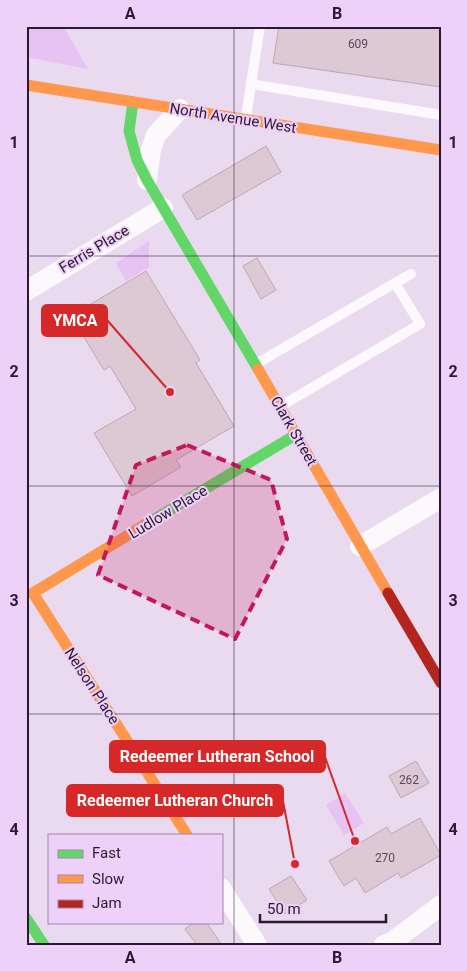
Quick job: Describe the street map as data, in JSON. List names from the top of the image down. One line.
{"streets":{"street":["North Avenue West","Ferris Place","Clark Street","Ludlow Place","Nelson Place"]},"crossings":[["North Avenue West","Clark Street"],["Ferris Place","Clark Street"],["Clark Street","Ludlow Place"],["Ludlow Place","Nelson Place"]],"places":["YMCA","Redeemer Lutheran School","Redeemer Lutheran Church"],"house_numbers":["609","262","270"],"legend":["Fast","Slow","Jam"],"scale_bar":"50 m","grid":{"columns":["A","B"],"rows":["1","2","3","4"]}}
